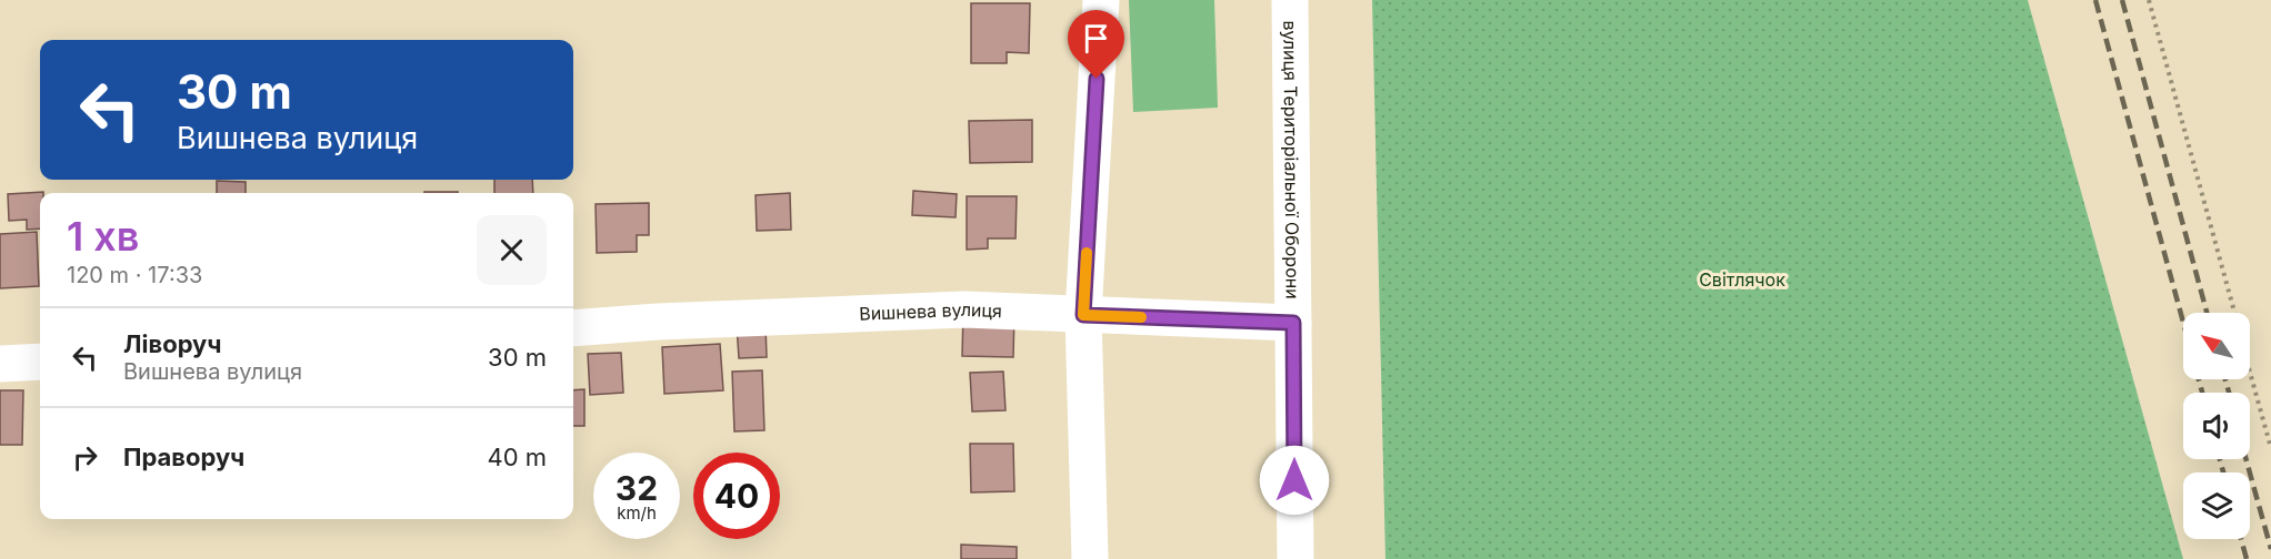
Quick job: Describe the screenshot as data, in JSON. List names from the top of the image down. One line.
{"streets":{"street":["вулиця Територіальної Оборони","Вишнева вулиця"]},"crossings":[["вулиця Територіальної Оборони","Вишнева вулиця"]],"parks":["Світлячок"],"north":"top left","page":{"turn":["30 m","Вишнева вулиця"],"heading":["1 хв","120 m · 17:33"],"list":[{"name":"Ліворуч","note":"Вишнева вулиця","value":"30 m"},{"name":"Праворуч","value":"40 m"}],"speed":"32 km/h","limit":"40"}}
